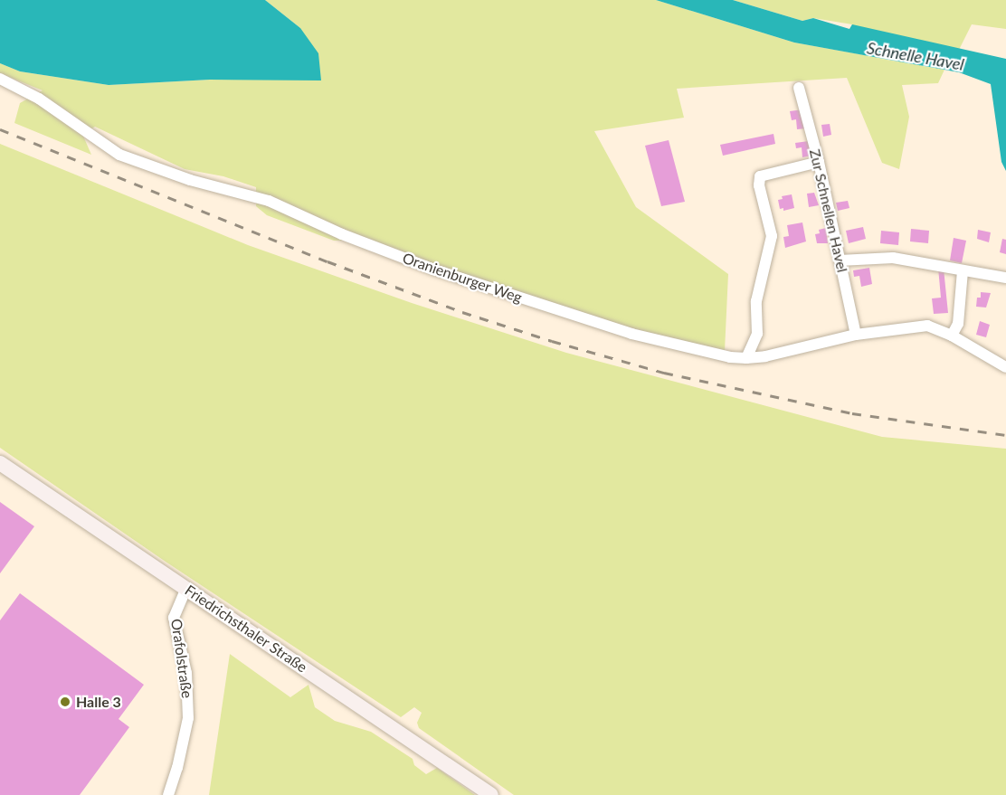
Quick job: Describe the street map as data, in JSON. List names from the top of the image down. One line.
{"streets":{"street":["Zur Schnellen Havel","Oranienburger Weg","Friedrichsthaler Straße","Orafolstraße"]},"crossings":[["Zur Schnellen Havel","Oranienburger Weg"],["Friedrichsthaler Straße","Orafolstraße"]],"water":["Schnelle Havel"],"places":["Halle 3"]}
